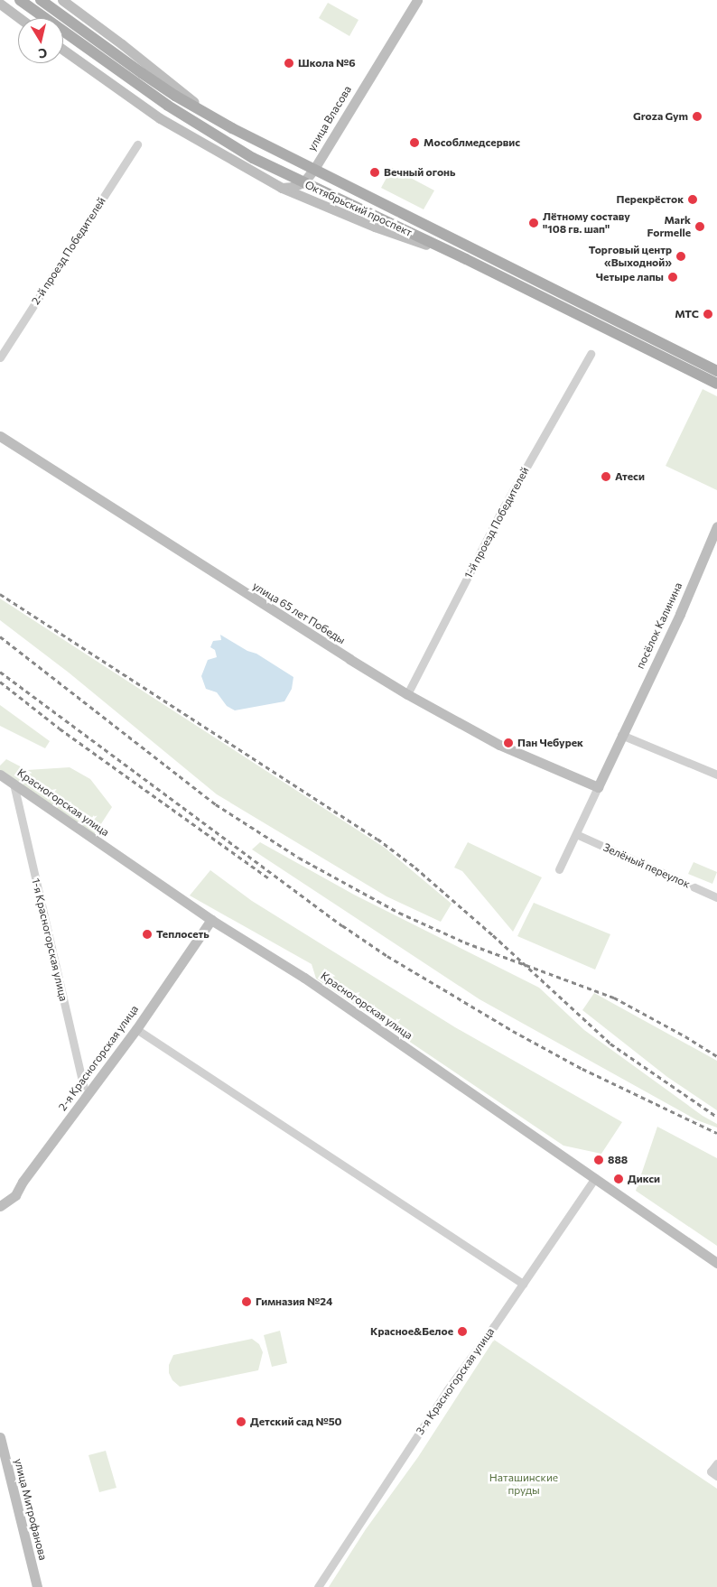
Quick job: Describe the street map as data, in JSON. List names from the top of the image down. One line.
{"streets":{"main road":["Октябрьский проспект"],"street":["улица Власова","2-й проезд Победителей","1-й проезд Победителей","улица 65 лет Победы","посёлок Калинина","Красногорская улица","Зелёный переулок","1-я Красногорская улица","2-я Красногорская улица","3-я Красногорская улица","улица Митрофанова"]},"crossings":[["улица Власова","Октябрьский проспект"],["1-й проезд Победителей","улица 65 лет Победы"],["улица 65 лет Победы","посёлок Калинина"],["посёлок Калинина","Зелёный переулок"],["Красногорская улица","1-я Красногорская улица"],["Красногорская улица","2-я Красногорская улица"],["Красногорская улица","3-я Красногорская улица"],["1-я Красногорская улица","2-я Красногорская улица"]],"parks":["Наташинские пруды"],"places":["Школа №6","Groza Gym","Мособлмедсервис","Вечный огонь","Перекрёсток","Лётному составу \"108 гв. шап\"","Mark Formelle","Торговый центр «Выходной»","Четыре лапы","МТС","Атеси","Пан Чебурек","Теплосеть","888","Дикси","Гимназия №24","Красное&Белое","Детский сад №50"],"north":"bottom"}
